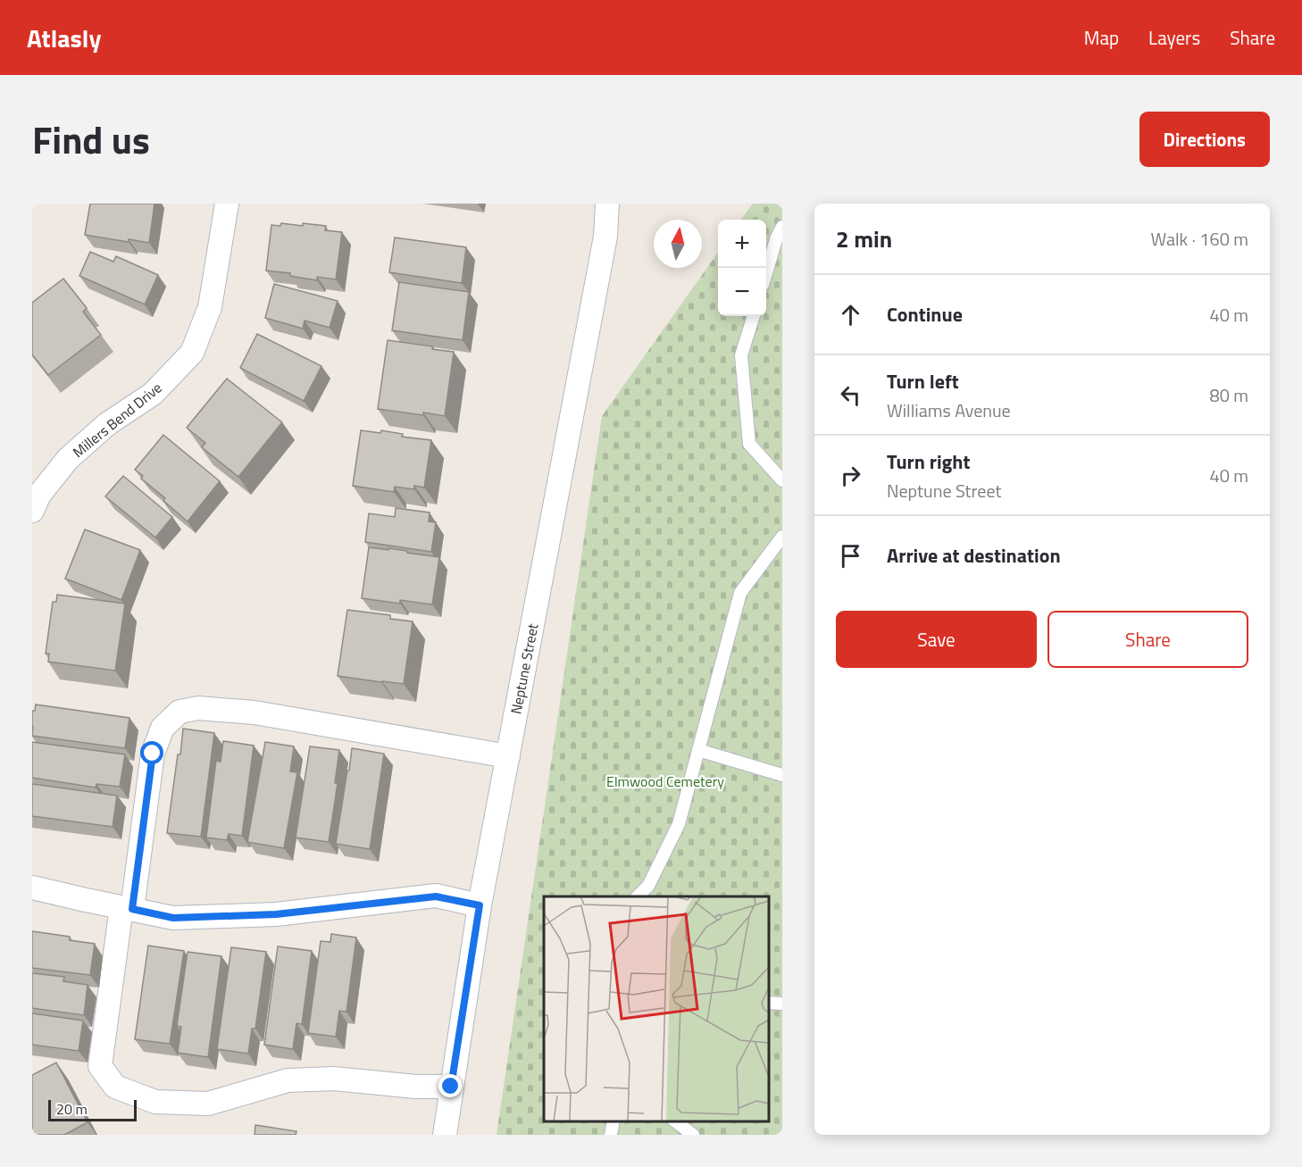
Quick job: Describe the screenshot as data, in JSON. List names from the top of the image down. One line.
{"streets":{"street":["Millers Bend Drive","Neptune Street"]},"parks":["Elmwood Cemetery"],"scale_bar":"20 m","north":"top","page":{"header":"Atlasly","nav":["Map","Layers","Share"],"title":"Find us","buttons":["Directions",["Save","Share"]],"heading":["2 min","Walk · 160 m"],"map_buttons":["+","−"],"list":[["Continue","40 m"],["Turn left","Williams Avenue","80 m"],["Turn right","Neptune Street","40 m"],"Arrive at destination"],"scale":"20 m"}}
